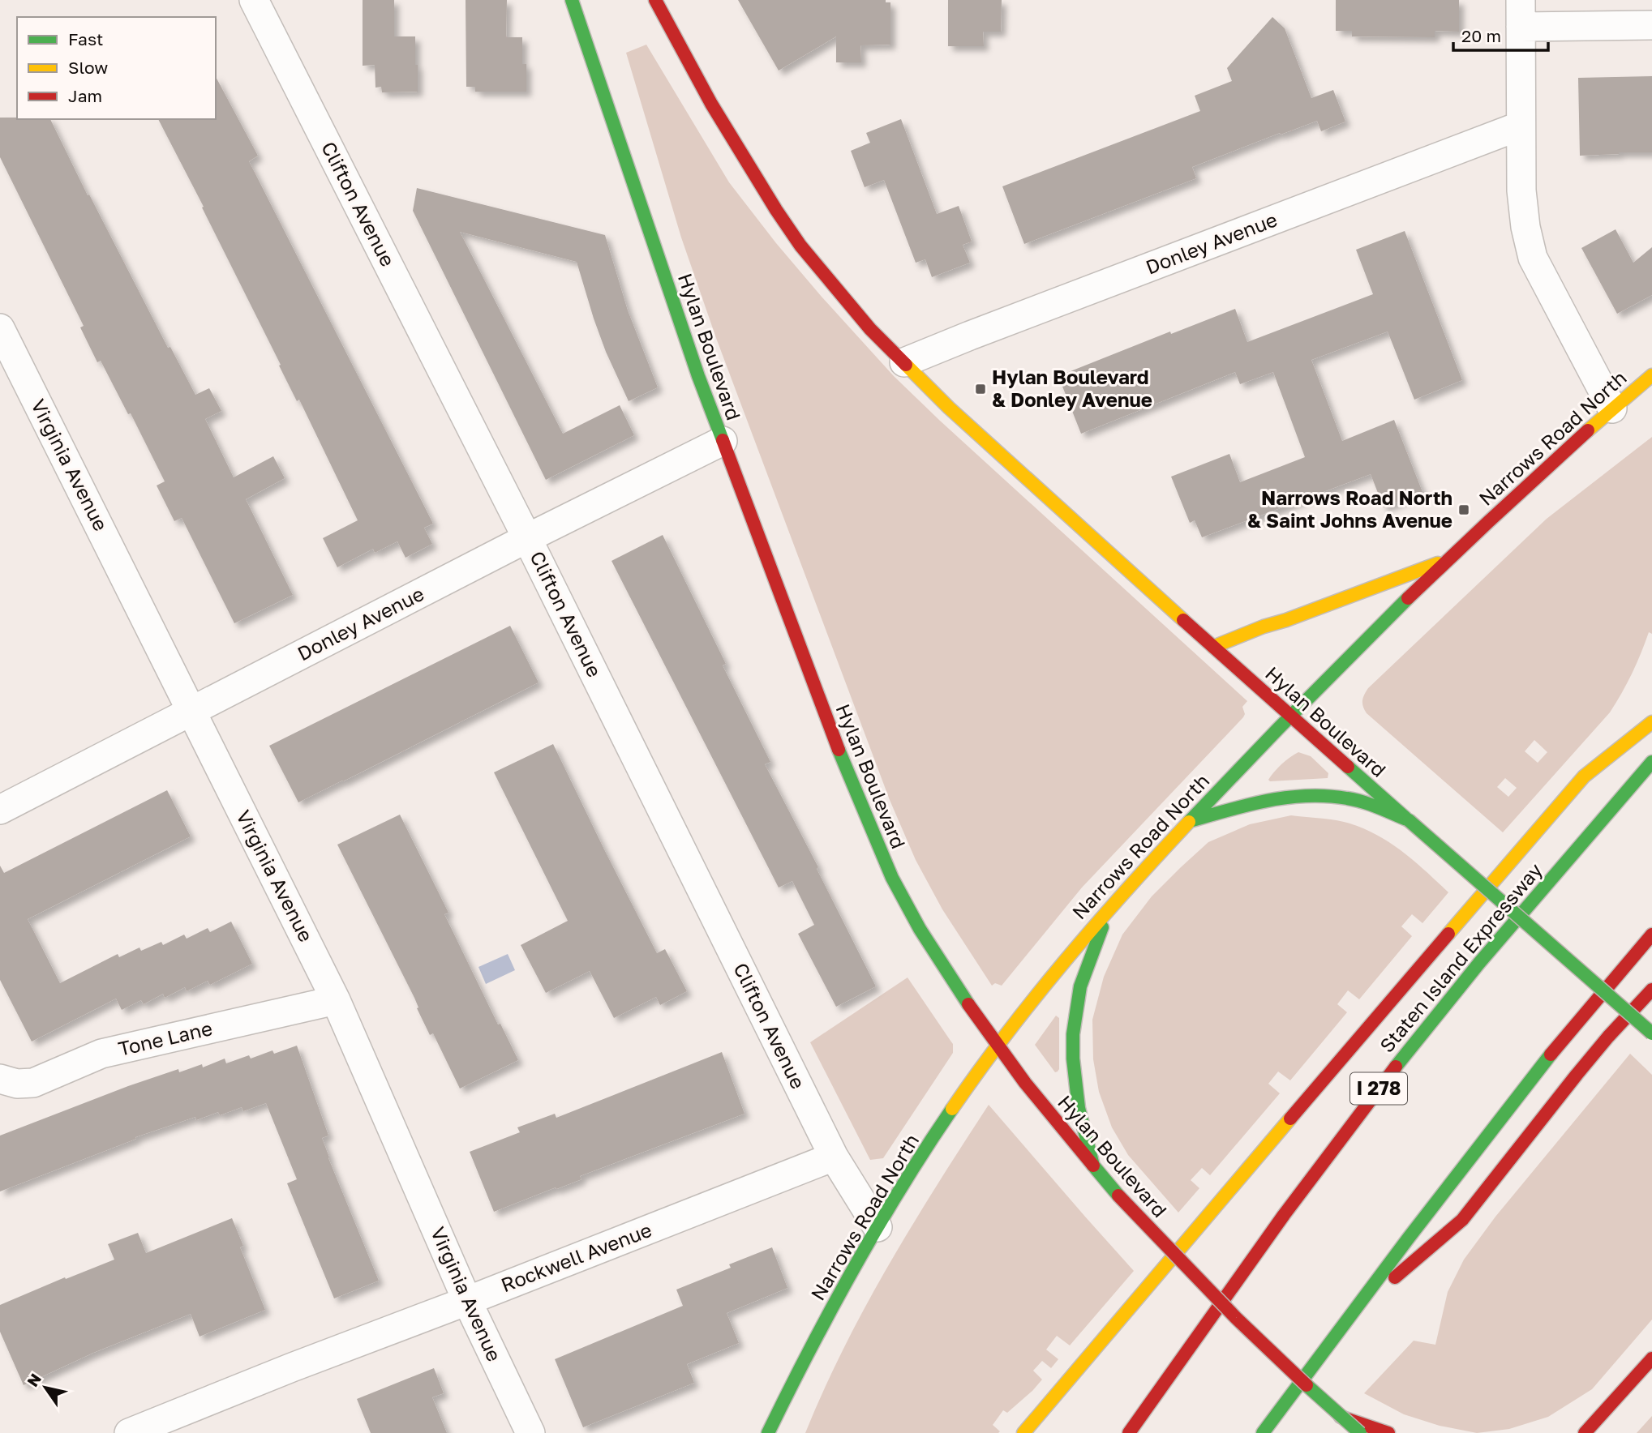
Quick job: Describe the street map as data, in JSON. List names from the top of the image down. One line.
{"streets":{"main road":["Hylan Boulevard","Narrows Road North","Staten Island Expressway","I 278"],"street":["Clifton Avenue","Donley Avenue","Virginia Avenue","Tone Lane","Rockwell Avenue"]},"crossings":[["Clifton Avenue","Donley Avenue"],["Clifton Avenue","Narrows Road North"],["Clifton Avenue","Rockwell Avenue"],["Donley Avenue","Hylan Boulevard"],["Donley Avenue","Virginia Avenue"],["Hylan Boulevard","Narrows Road North"],["Virginia Avenue","Tone Lane"],["Virginia Avenue","Rockwell Avenue"]],"places":{"transit":["Hylan Boulevard & Donley Avenue","Narrows Road North & Saint Johns Avenue"]},"legend":["Fast","Slow","Jam"],"scale_bar":"20 m","north":"top left"}
